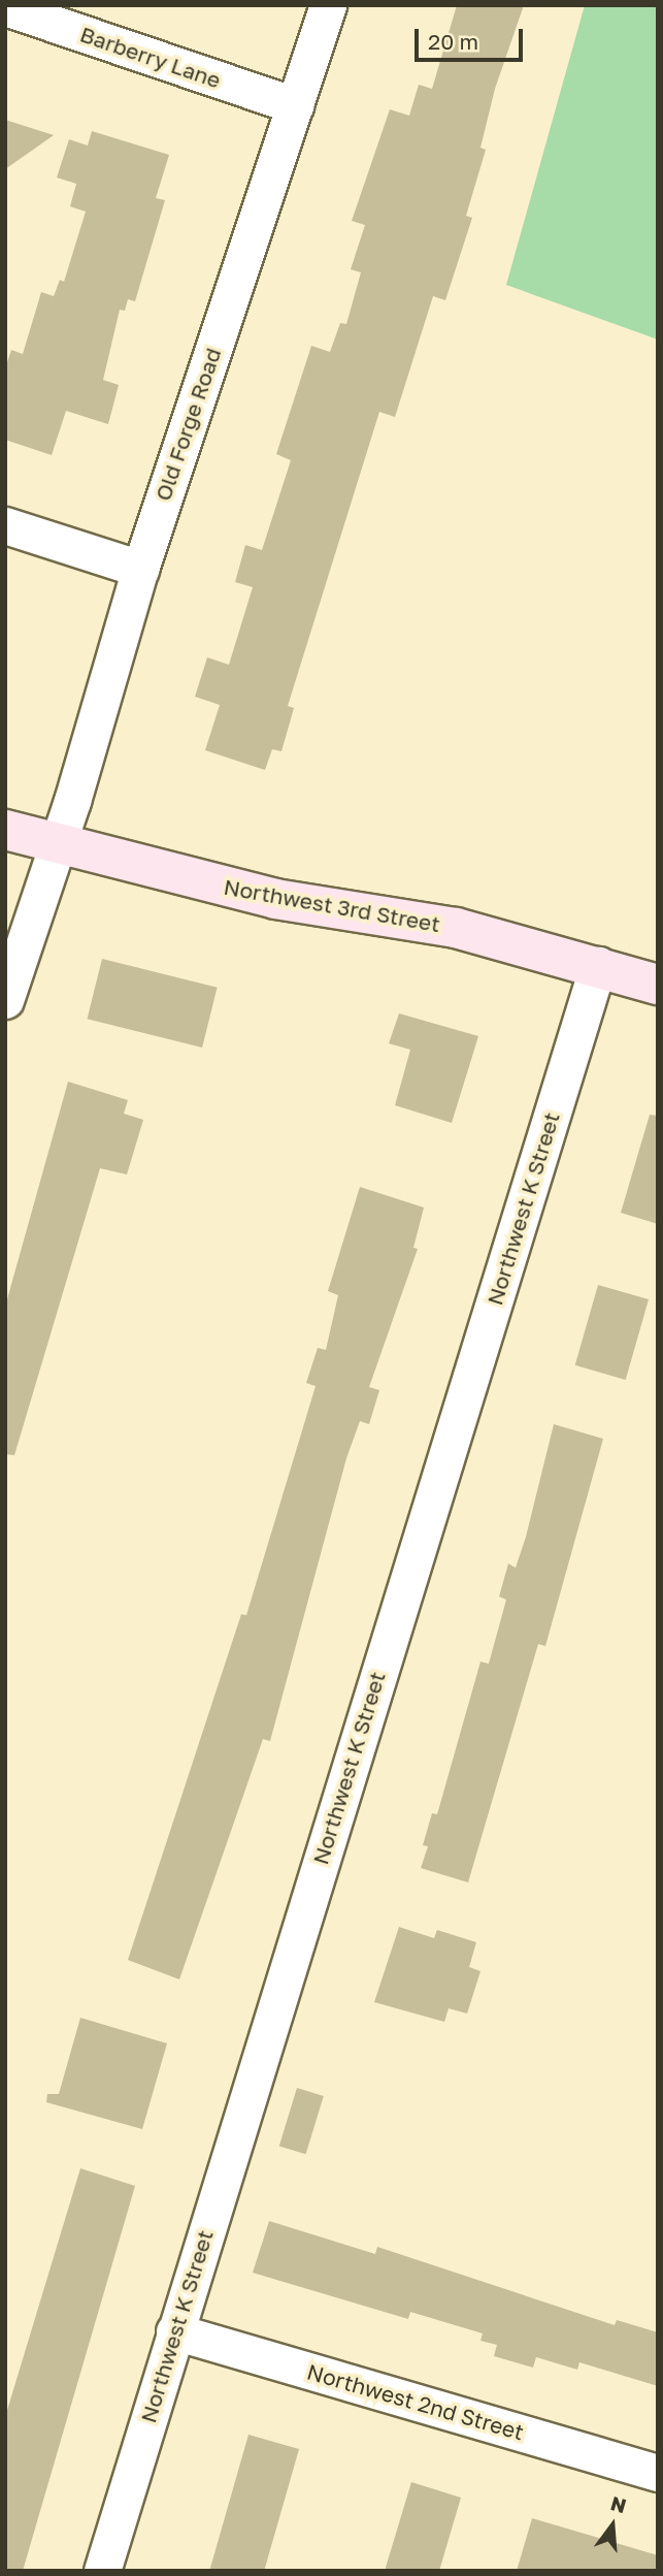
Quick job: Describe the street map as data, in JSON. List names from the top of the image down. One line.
{"streets":{"street":["Barberry Lane","Old Forge Road","Northwest 3rd Street","Northwest K Street","Northwest 2nd Street"]},"crossings":[["Barberry Lane","Old Forge Road"],["Old Forge Road","Northwest 3rd Street"],["Northwest 3rd Street","Northwest K Street"],["Northwest K Street","Northwest 2nd Street"]],"scale_bar":"20 m","north":"top"}
